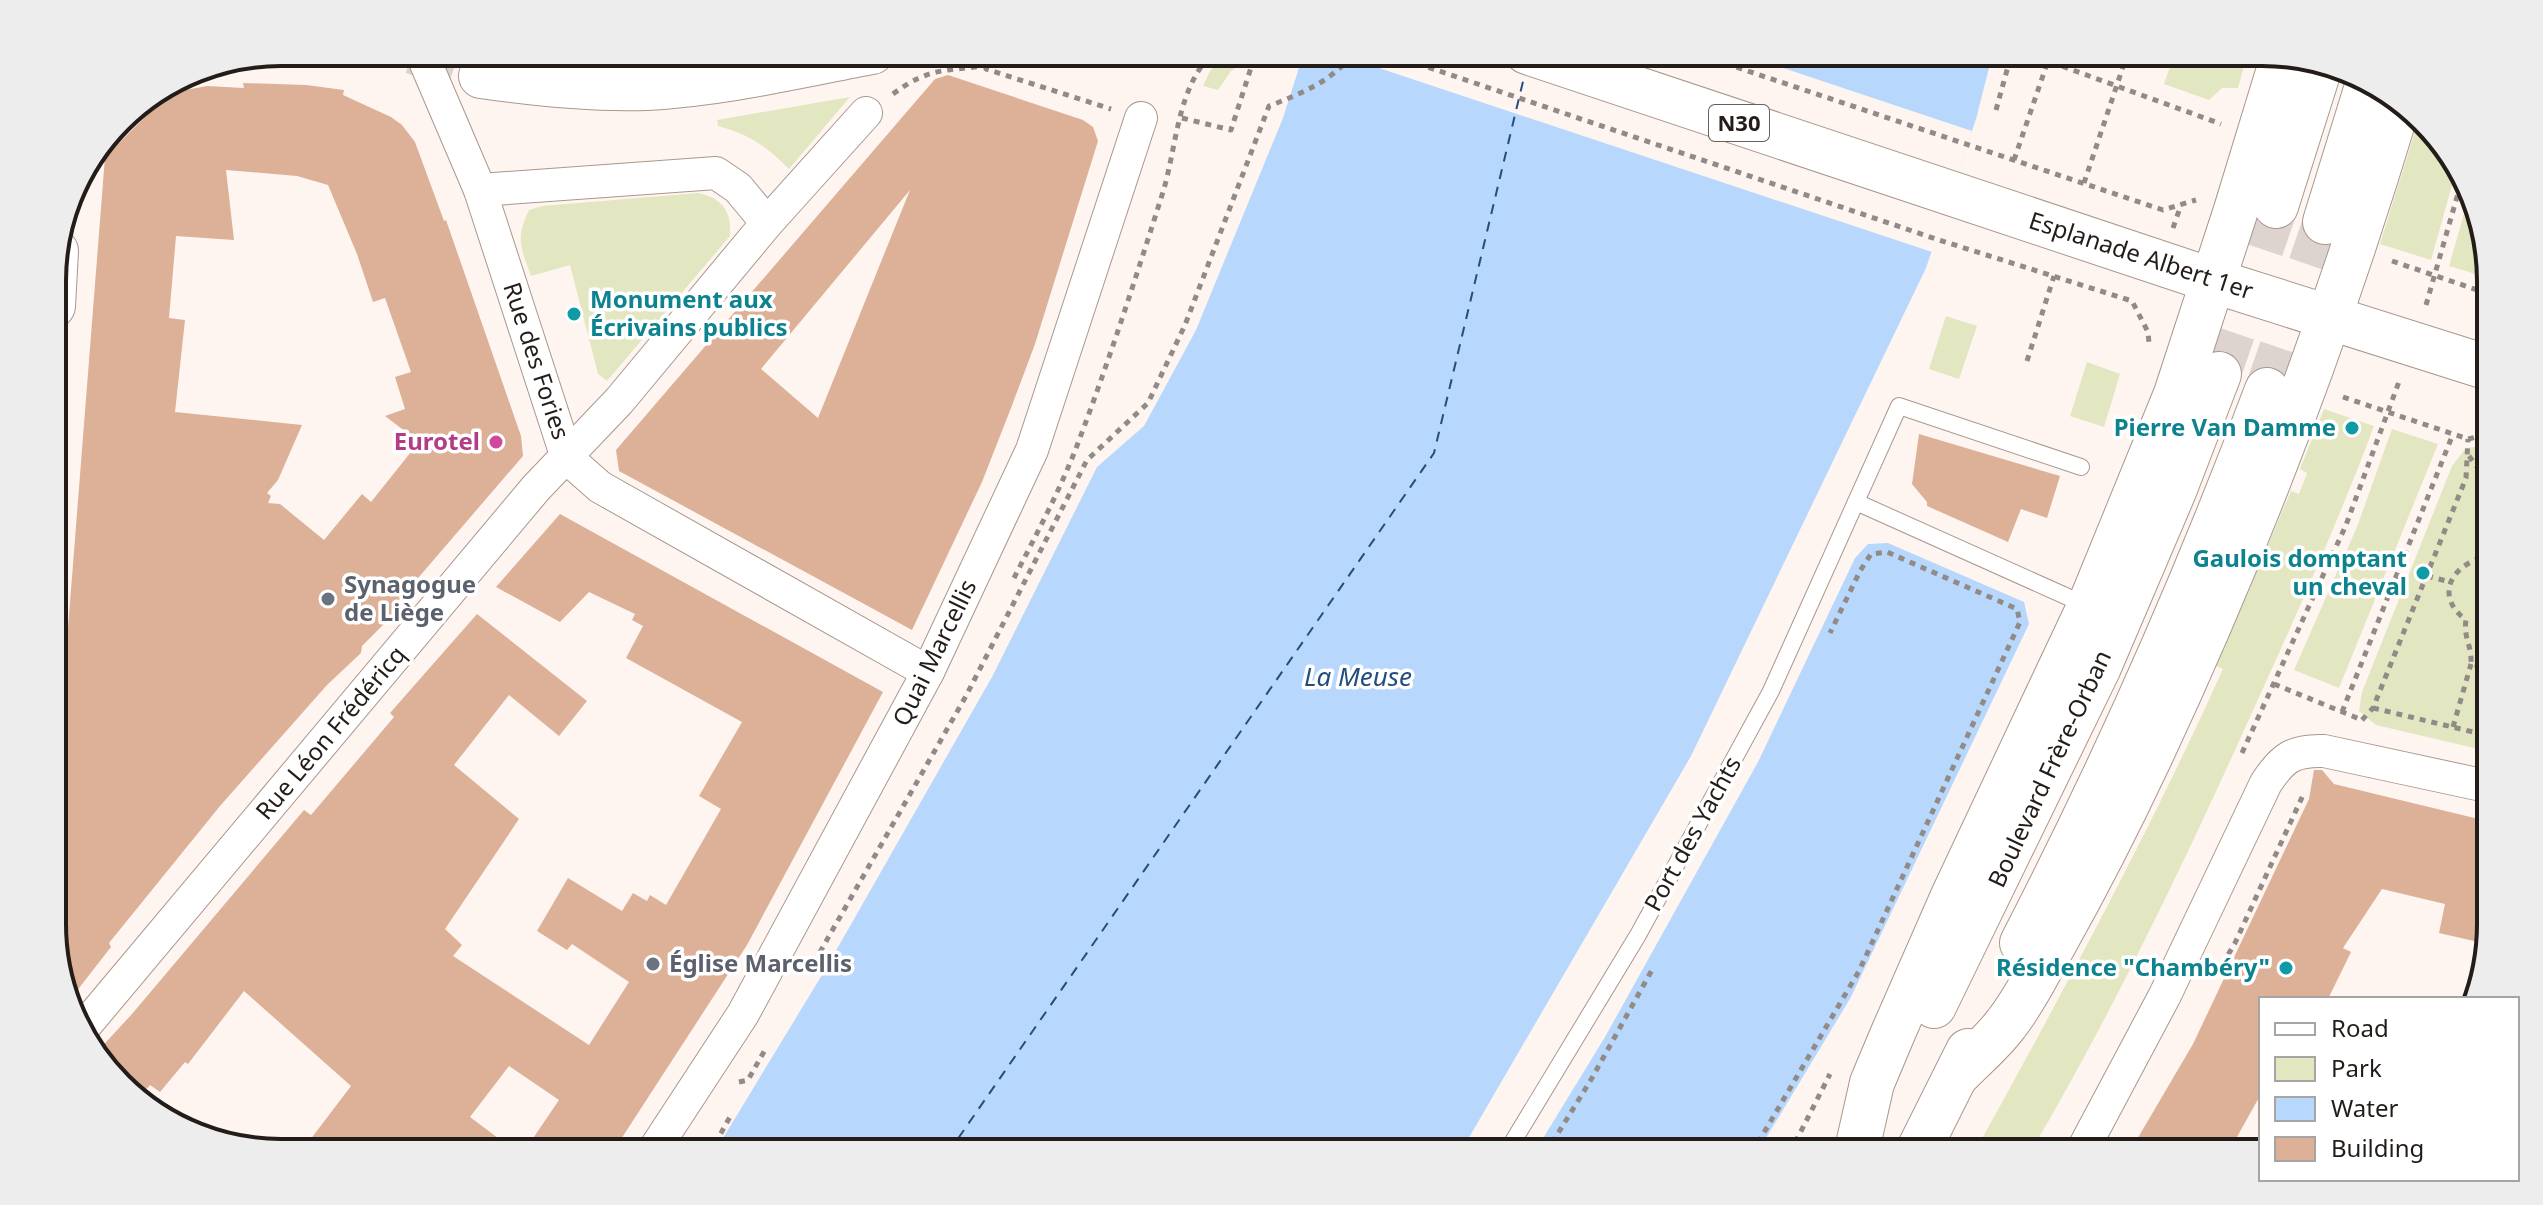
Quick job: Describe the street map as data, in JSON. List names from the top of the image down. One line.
{"streets":{"main road":["N30","Esplanade Albert 1er","Boulevard Frère-Orban"],"street":["Rue des Fories","Quai Marcellis","Rue Léon Frédéricq"],"lane":["Port des Yachts"]},"crossings":[["Rue des Fories","Quai Marcellis"],["Rue des Fories","Rue Léon Frédéricq"]],"water":["La Meuse"],"places":["Monument aux Écrivains publics","Pierre Van Damme","Eurotel","Gaulois domptant un cheval","Synagogue de Liège","Église Marcellis","Résidence \"Chambéry\""],"legend":["Road","Park","Water","Building"]}
